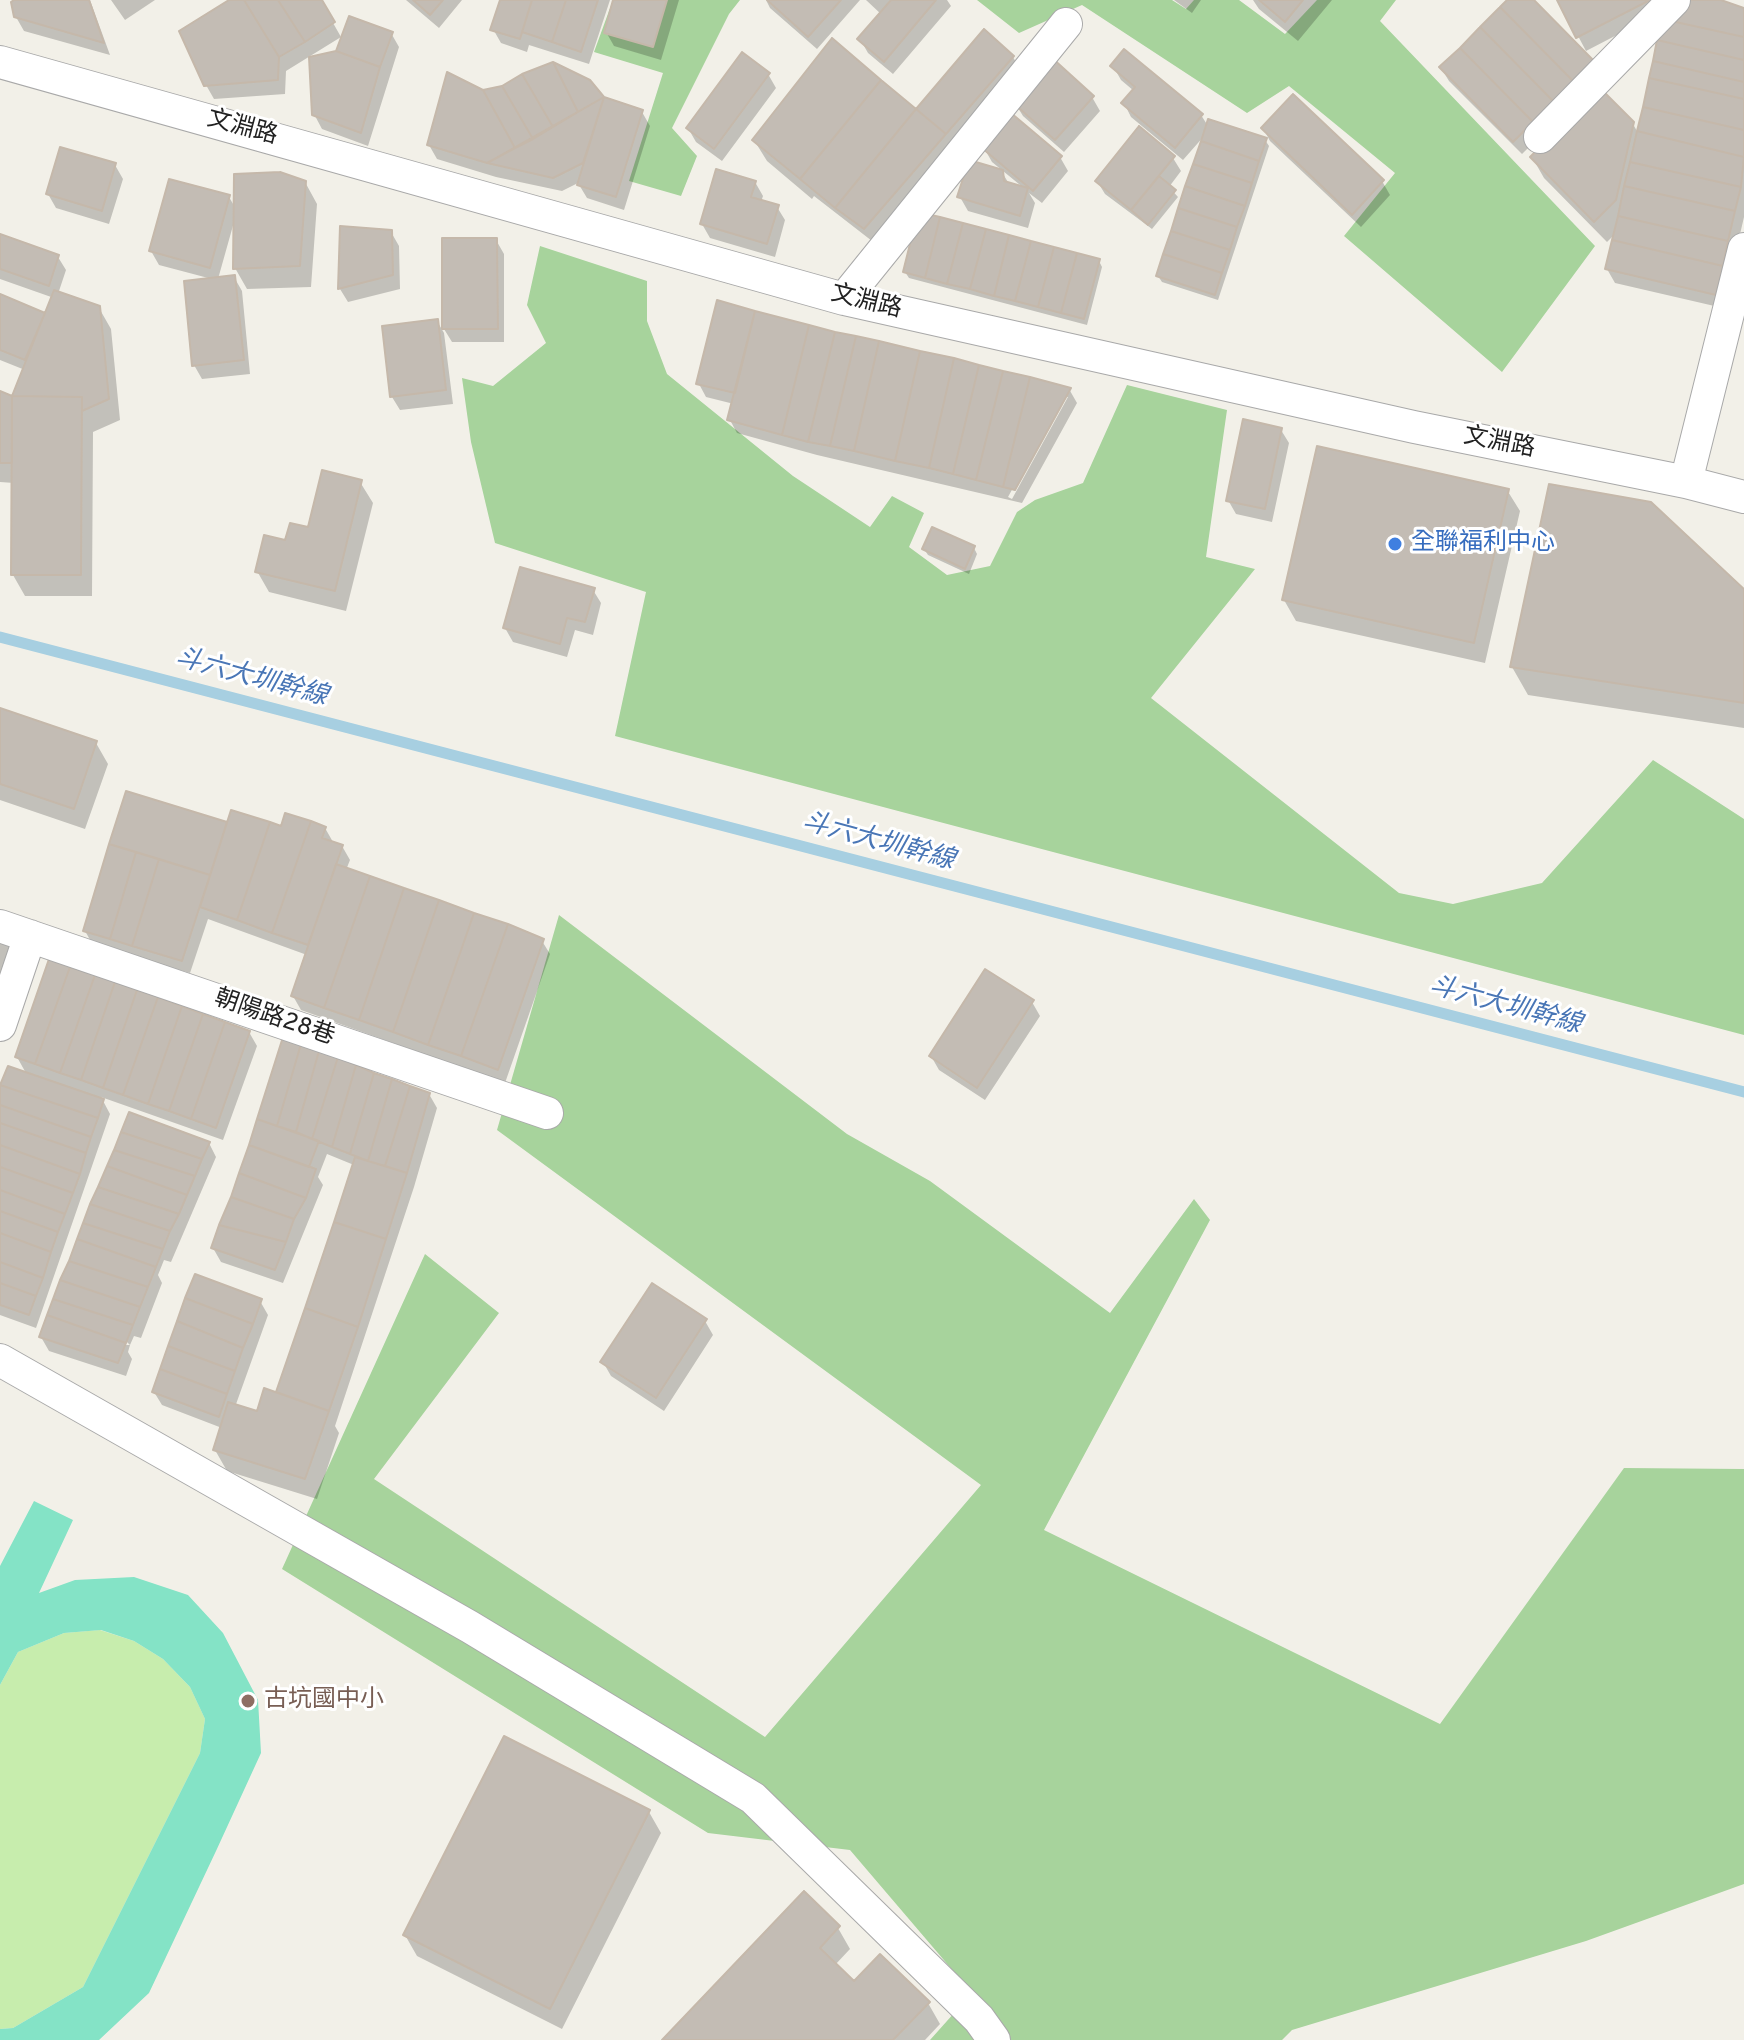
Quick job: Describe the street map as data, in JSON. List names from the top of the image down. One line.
{"streets":{"street":["文淵路","朝陽路28巷"]},"water":["斗六大圳幹線"],"places":["全聯福利中心","古坑國中小"]}
